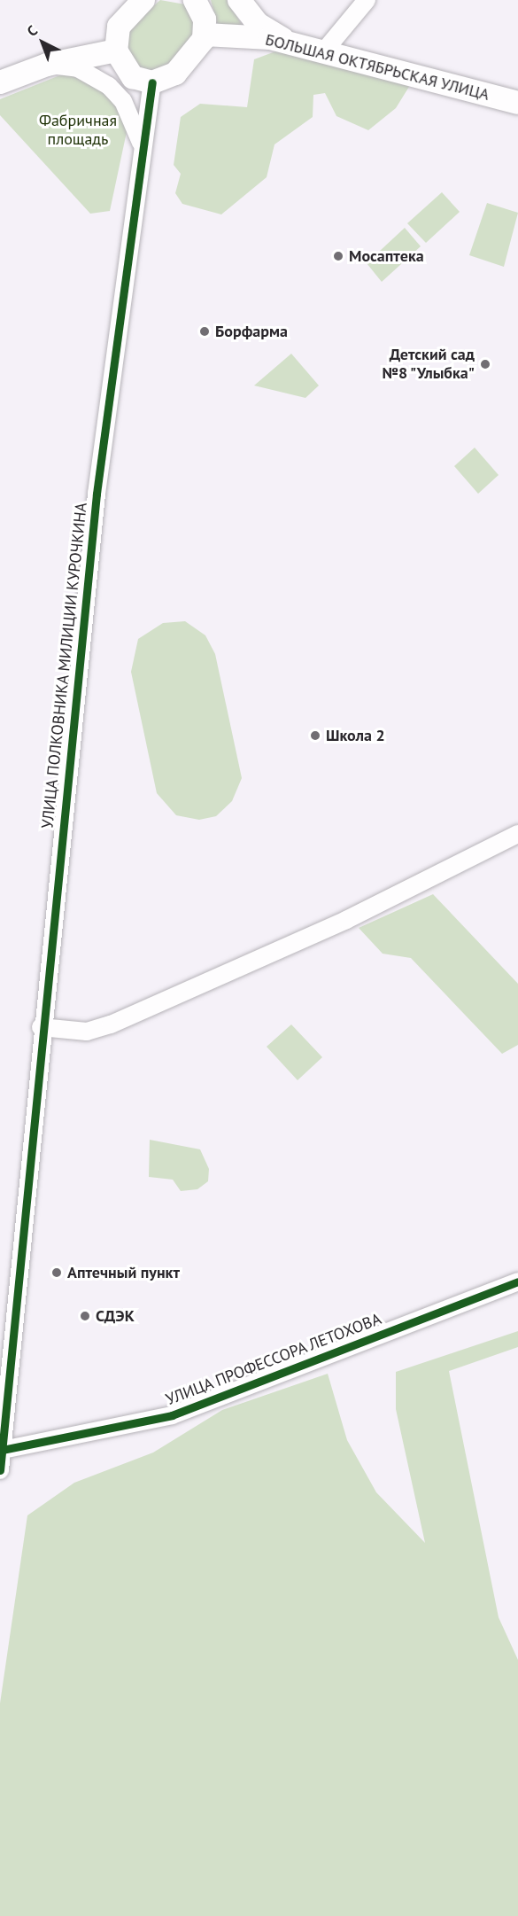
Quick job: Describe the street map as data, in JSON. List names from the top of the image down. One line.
{"streets":{"main road":["БОЛЬШАЯ ОКТЯБРЬСКАЯ УЛИЦА"],"street":["УЛИЦА ПОЛКОВНИКА МИЛИЦИИ КУРОЧКИНА","УЛИЦА ПРОФЕССОРА ЛЕТОХОВА"]},"crossings":[["УЛИЦА ПОЛКОВНИКА МИЛИЦИИ КУРОЧКИНА","УЛИЦА ПРОФЕССОРА ЛЕТОХОВА"]],"parks":["Фабричная площадь"],"places":["Мосаптека","Борфарма","Детский сад №8 \"Улыбка\"","Школа 2","Аптечный пункт","СДЭК"],"north":"top left"}
